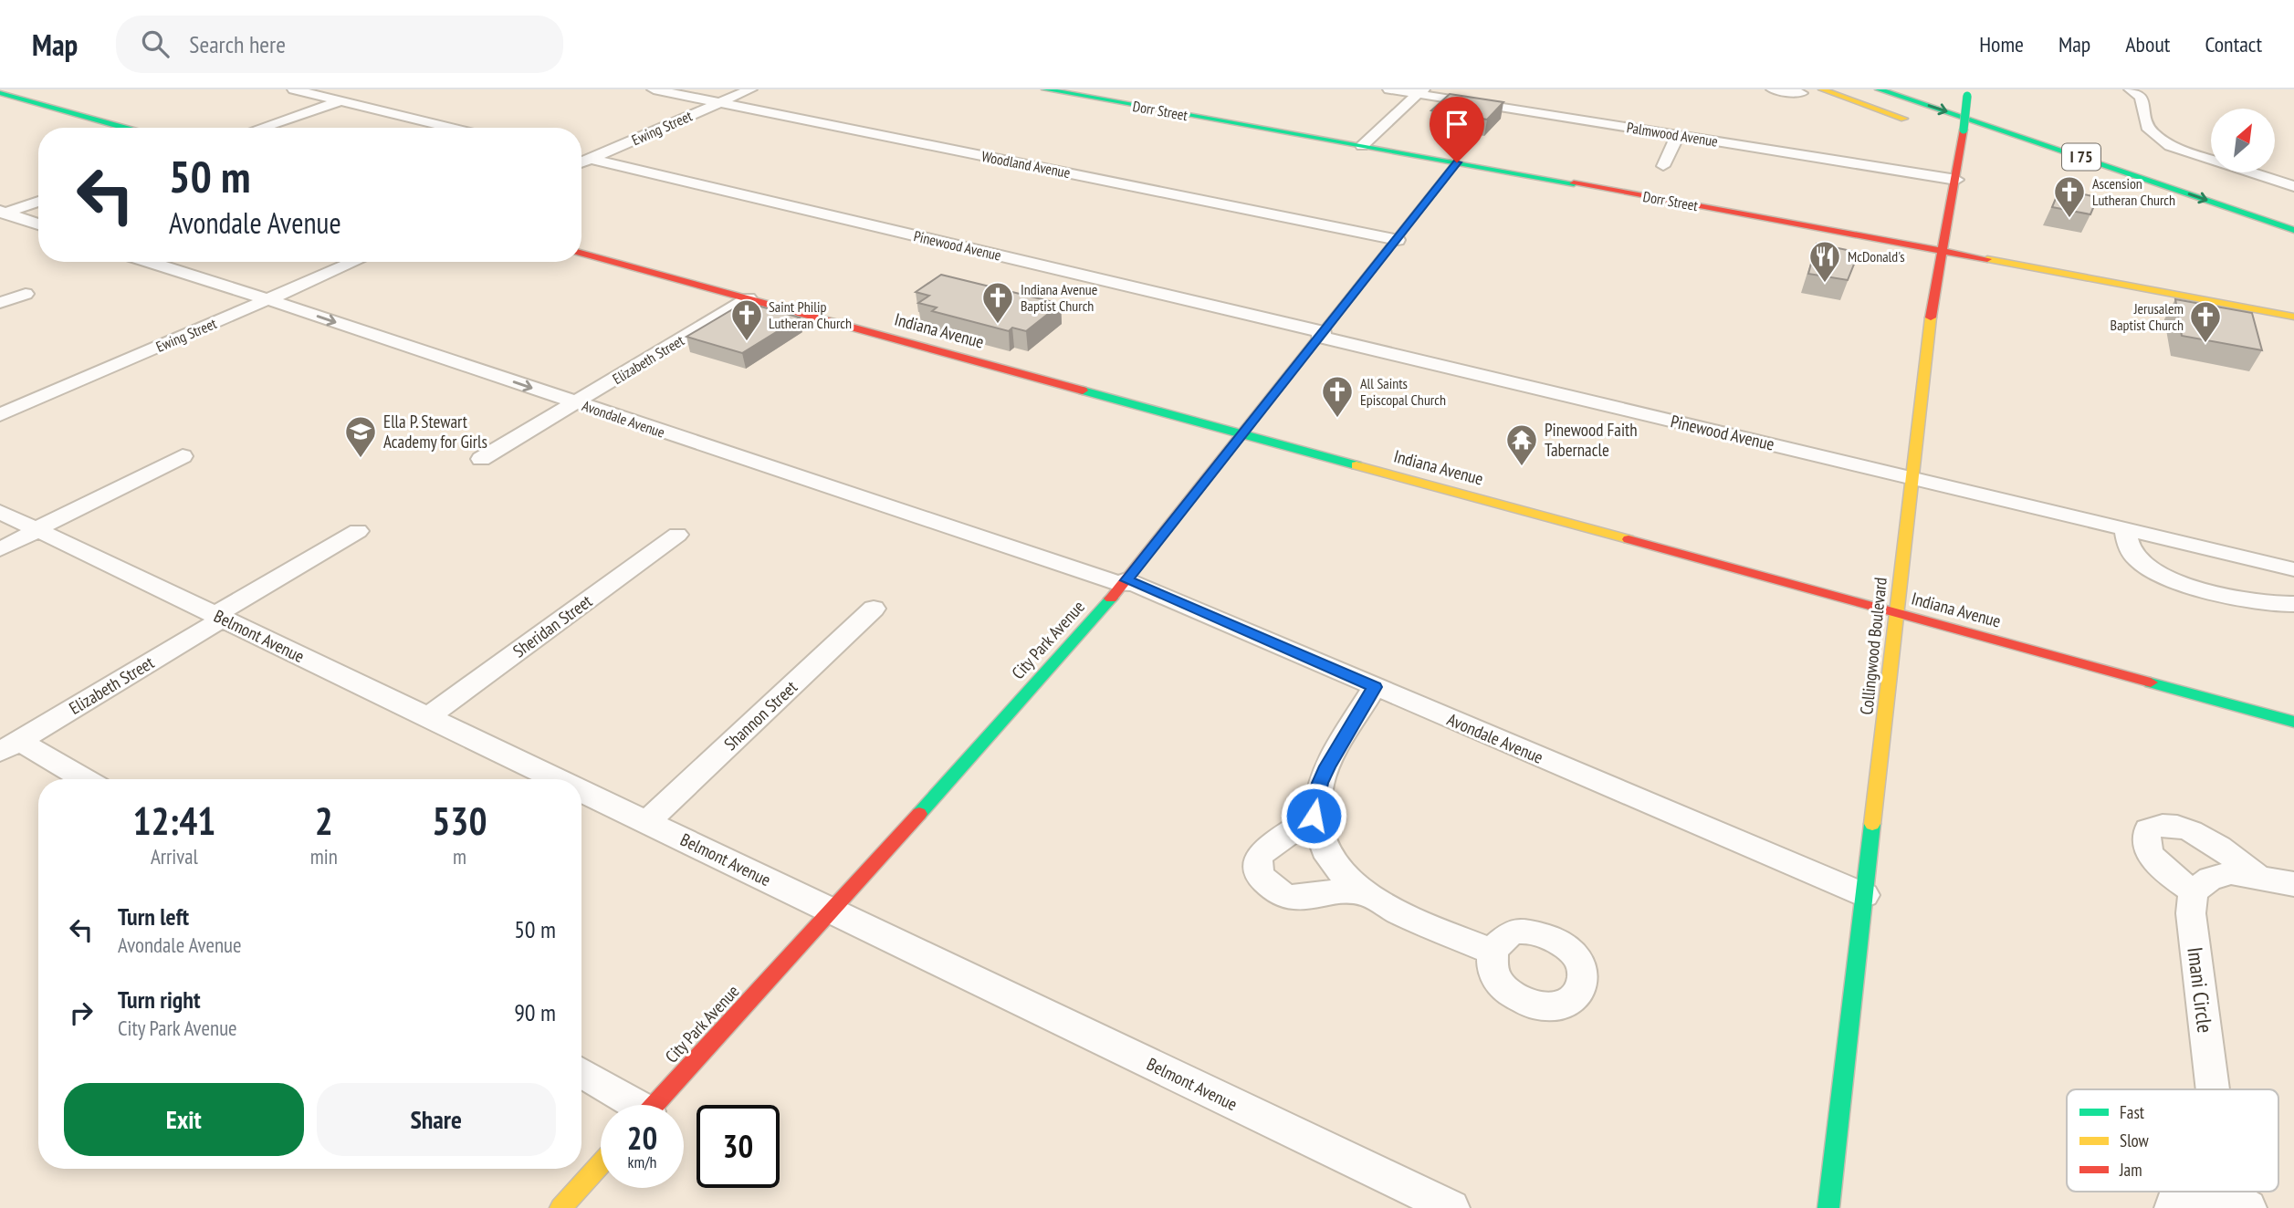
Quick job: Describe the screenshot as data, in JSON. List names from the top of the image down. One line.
{"streets":{"main road":["Dorr Street","I 75","Indiana Avenue","City Park Avenue","Collingwood Boulevard"],"street":["Ewing Street","Palmwood Avenue","Woodland Avenue","Pinewood Avenue","Elizabeth Street","Avondale Avenue","Sheridan Street","Belmont Avenue","Shannon Street","Imani Circle"]},"crossings":[["Dorr Street","City Park Avenue"],["Dorr Street","Collingwood Boulevard"],["Ewing Street","Woodland Avenue"],["Ewing Street","Pinewood Avenue"],["Ewing Street","Avondale Avenue"],["Palmwood Avenue","Collingwood Boulevard"],["Woodland Avenue","City Park Avenue"],["Pinewood Avenue","City Park Avenue"],["Pinewood Avenue","Collingwood Boulevard"],["Indiana Avenue","Elizabeth Street"],["Indiana Avenue","City Park Avenue"],["Indiana Avenue","Collingwood Boulevard"],["Elizabeth Street","Avondale Avenue"],["Elizabeth Street","Belmont Avenue"],["Avondale Avenue","City Park Avenue"],["Avondale Avenue","Collingwood Boulevard"],["Sheridan Street","Belmont Avenue"],["Belmont Avenue","City Park Avenue"],["Belmont Avenue","Shannon Street"]],"places":{"church":["Ascension Lutheran Church","Indiana Avenue Baptist Church","Saint Philip Lutheran Church","Jerusalem Baptist Church","All Saints Episcopal Church"],"restaurant":["McDonald's"],"school or university":["Ella P. Stewart Academy for Girls"],"temple":["Pinewood Faith Tabernacle"]},"legend":["Fast","Slow","Jam"],"north":"top right","page":{"header":"Map","search":"Search here","nav":["Home","Map","About","Contact"],"turn":["50 m","Avondale Avenue"],"eta":["12:41","Arrival","2","min","530","m"],"list":[{"name":"Turn left","note":"Avondale Avenue","value":"50 m"},{"name":"Turn right","note":"City Park Avenue","value":"90 m"}],"buttons":["Exit","Share"],"speed":"20 km/h","limit":"30"}}
